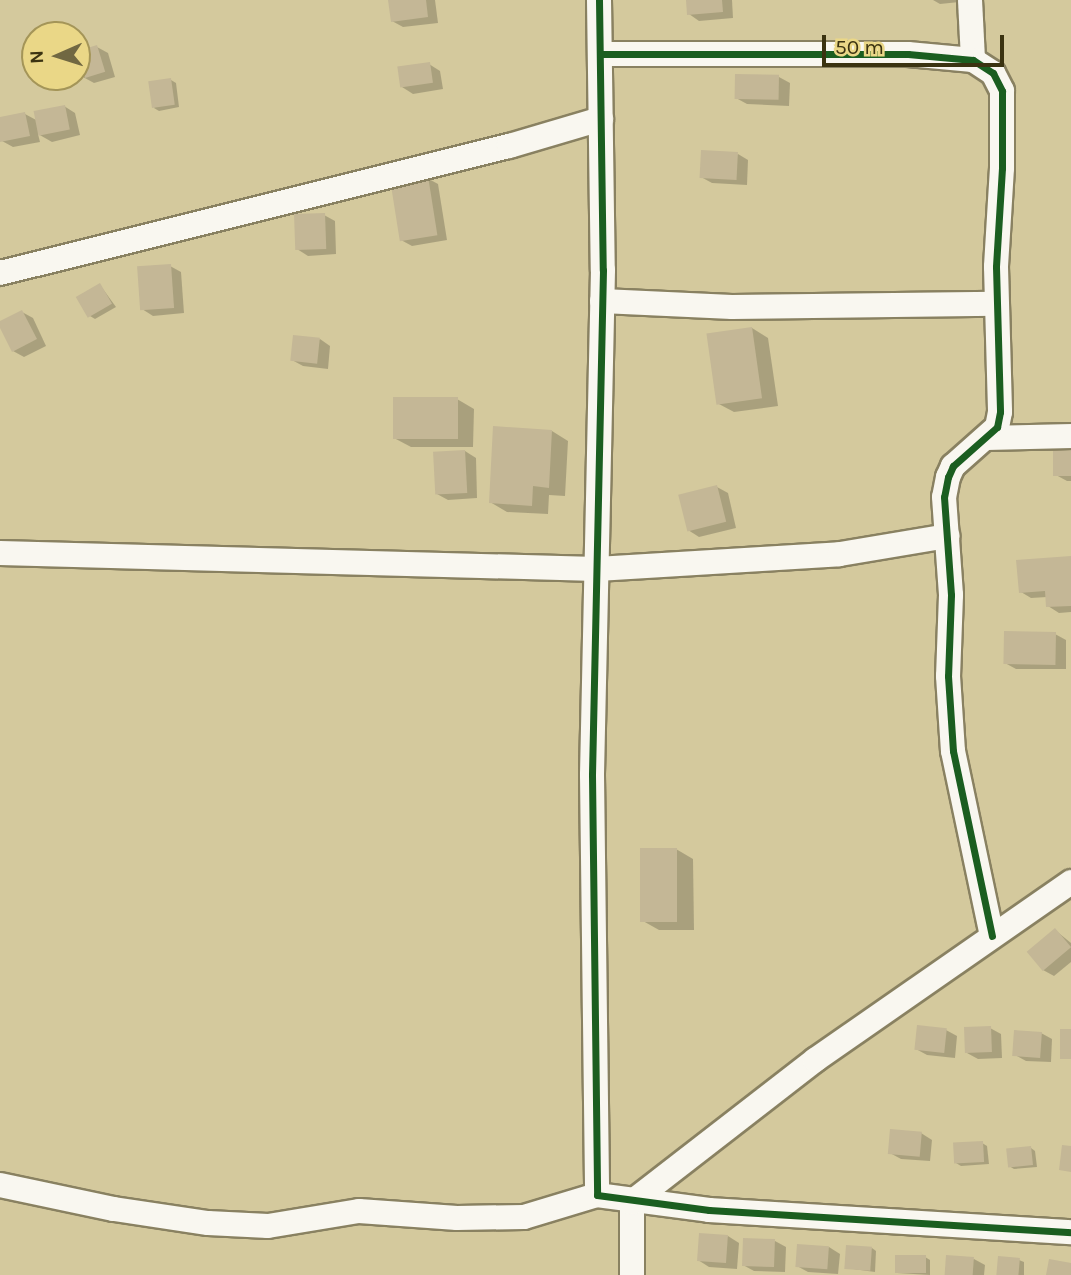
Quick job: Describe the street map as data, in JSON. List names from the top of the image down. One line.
{"scale_bar":"50 m","north":"left"}
